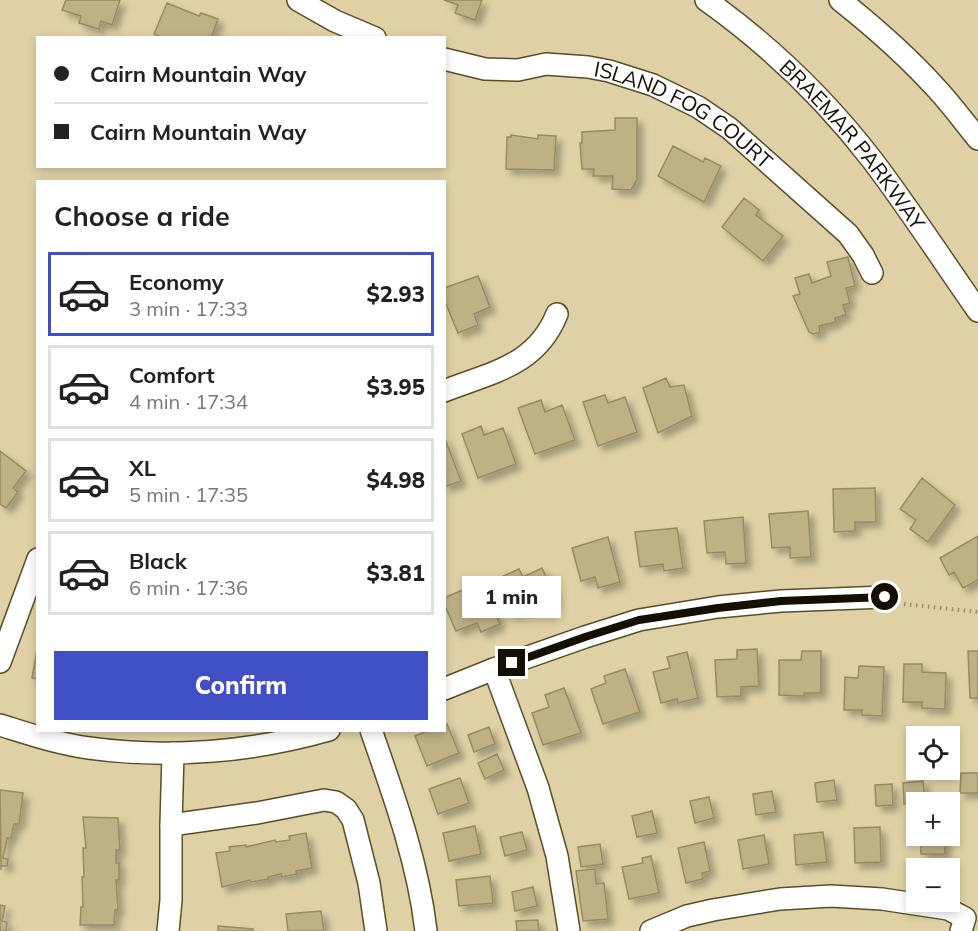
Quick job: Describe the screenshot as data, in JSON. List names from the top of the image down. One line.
{"streets":{"street":["ISLAND FOG COURT","BRAEMAR PARKWAY"]},"page":{"banner":["Cairn Mountain Way","Cairn Mountain Way"],"heading":"Choose a ride","list":[{"name":"Economy","note":"3 min · 17:33","value":"$2.93"},{"name":"Comfort","note":"4 min · 17:34","value":"$3.95"},{"name":"XL","note":"5 min · 17:35","value":"$4.98"},{"name":"Black","note":"6 min · 17:36","value":"$3.81"}],"bubble":"1 min","buttons":"Confirm","map_buttons":["+","−"]}}
